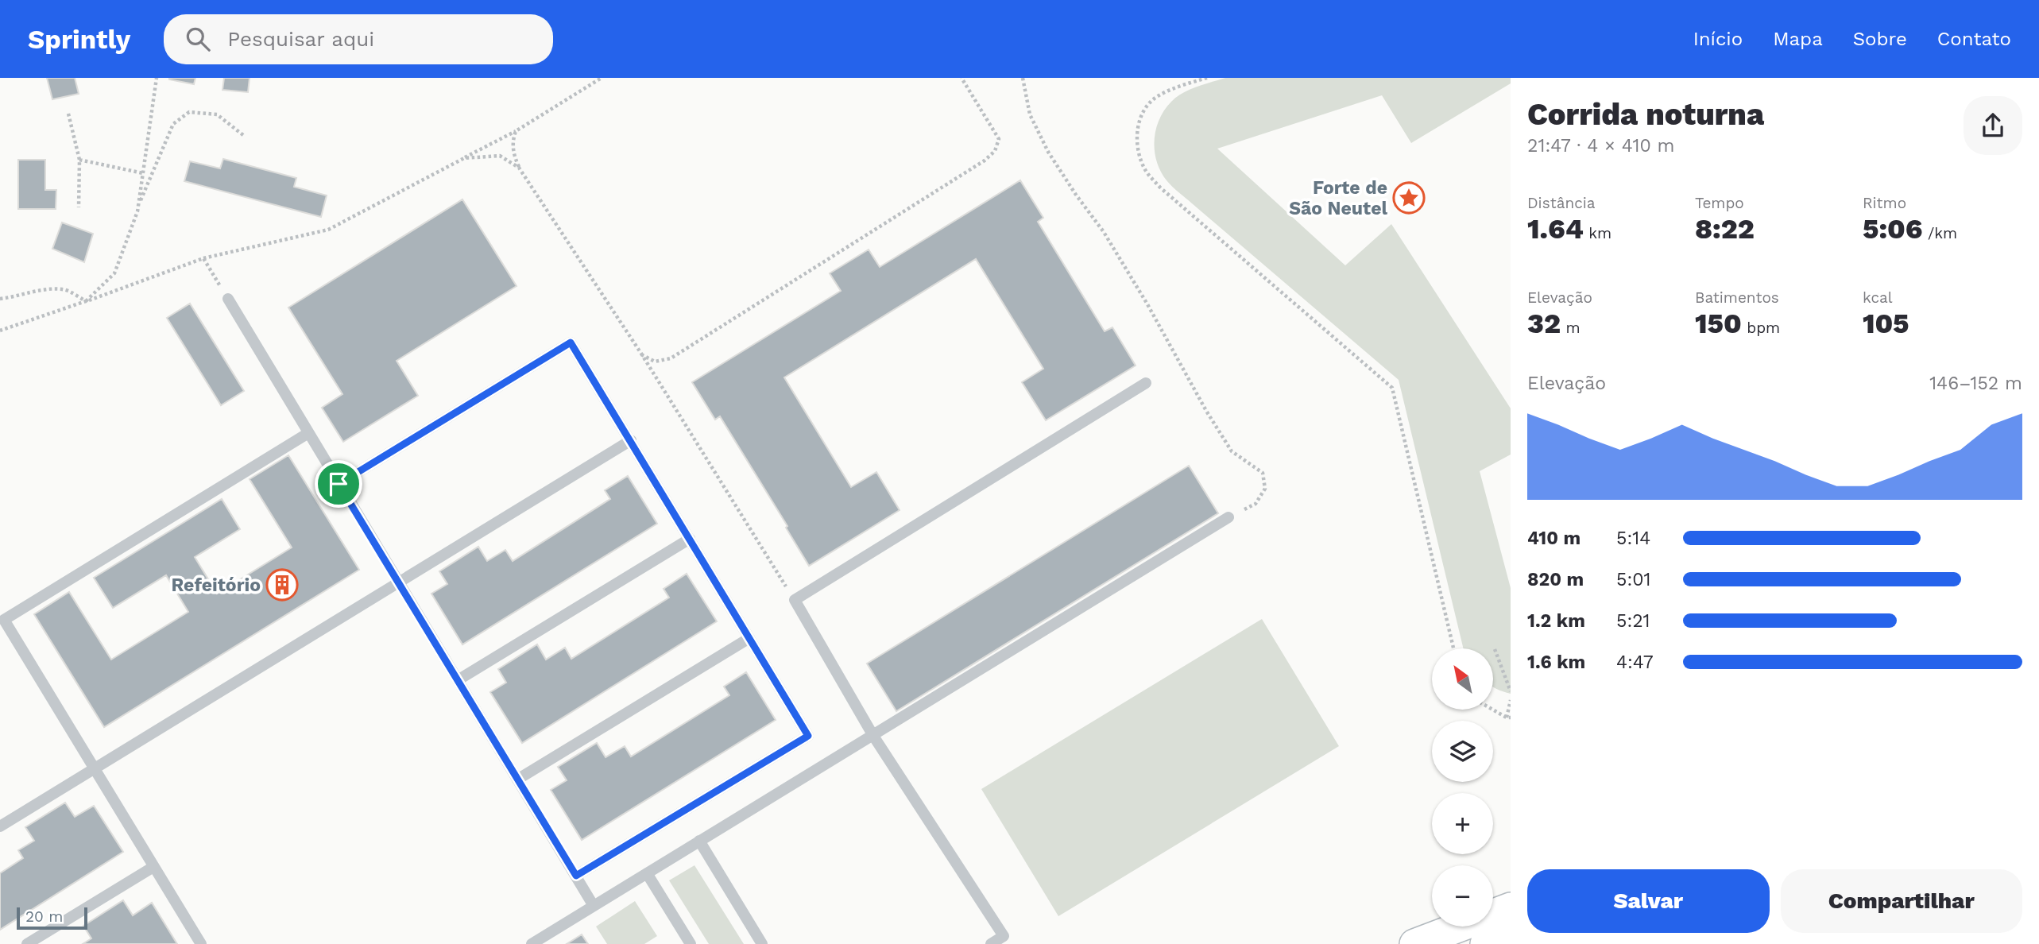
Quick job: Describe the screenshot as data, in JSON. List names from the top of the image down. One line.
{"places":{"place":["Forte de São Neutel"],"building":["Refeitório"]},"scale_bar":"20 m","north":"top left","page":{"header":"Sprintly","search":"Pesquisar aqui","nav":["Início","Mapa","Sobre","Contato"],"heading":["Corrida noturna","21:47 · 4 × 410 m"],"stats":[["Distância","1.64 km"],["Tempo","8:22"],["Ritmo","5:06 /km"],["Elevação","32 m"],["Batimentos","150 bpm"],["kcal","105"]],"chart":["Elevação","146–152 m"],"list":[{"name":"410 m","note":"5:14"},{"name":"820 m","note":"5:01"},{"name":"1.2 km","note":"5:21"},{"name":"1.6 km","note":"4:47"}],"map_buttons":["+","−"],"buttons":["Salvar","Compartilhar"],"scale":"20 m"}}
